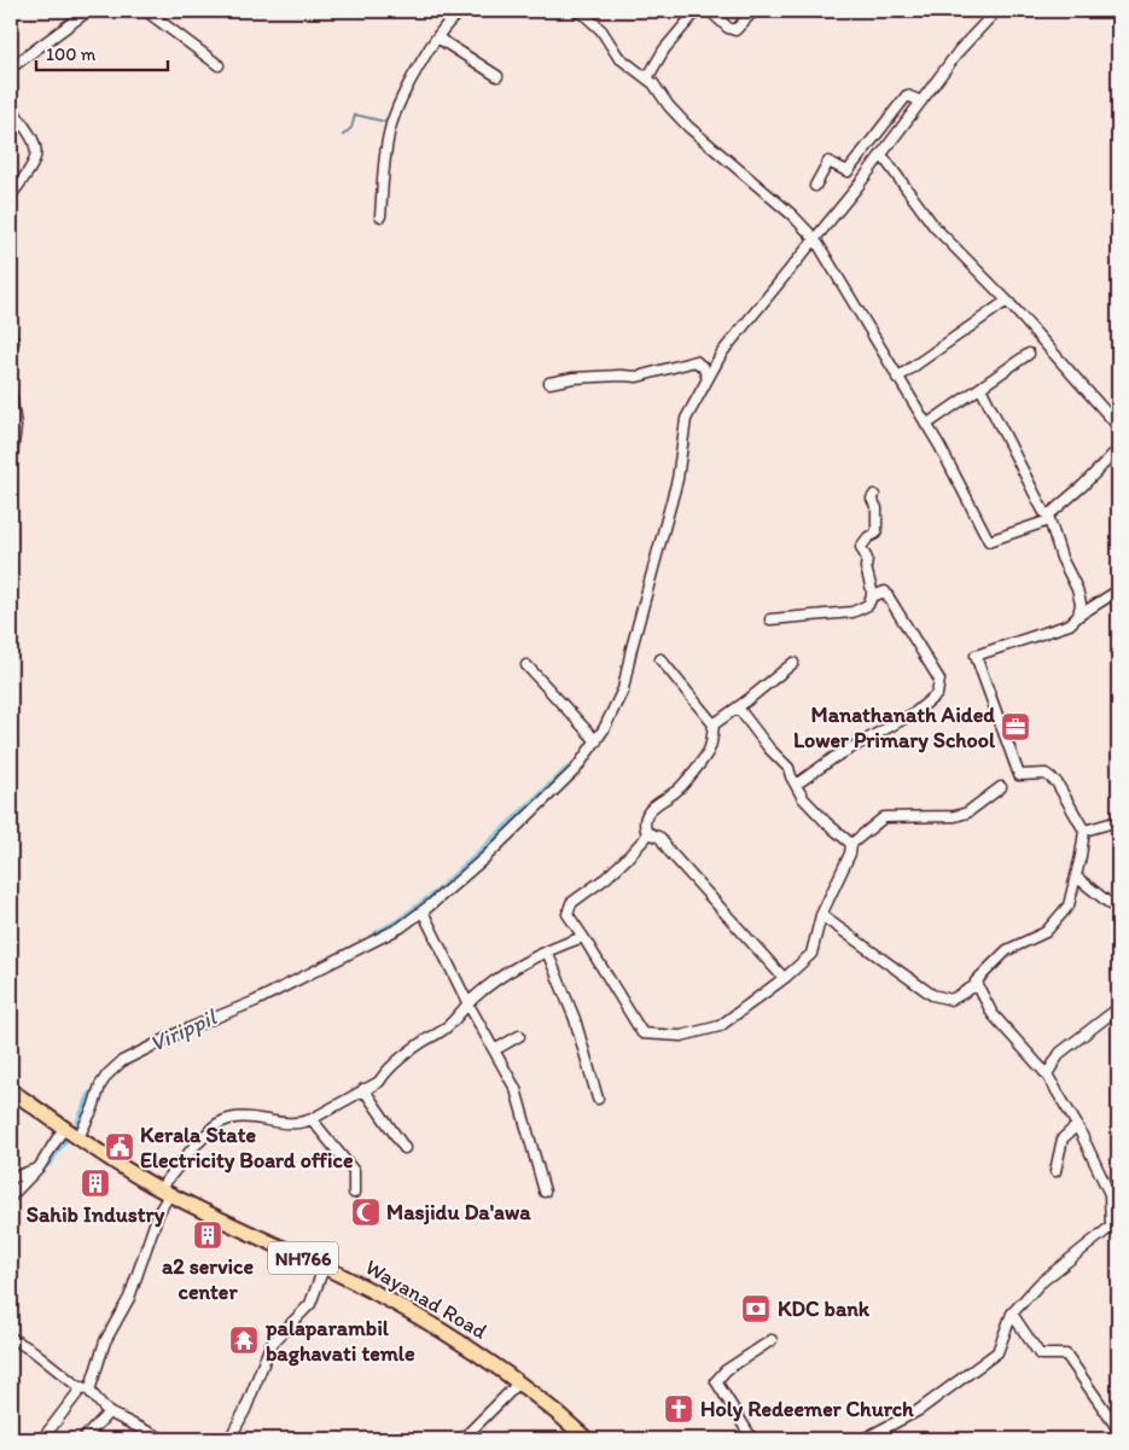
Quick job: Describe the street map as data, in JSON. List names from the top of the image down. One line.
{"streets":{"highway":["NH766","Wayanad Road"]},"water":["Virippil"],"places":{"office":["Manathanath Aided Lower Primary School"],"public building":["Kerala State Electricity Board office"],"building":["Sahib Industry","a2 service center"],"mosque":["Masjidu Da'awa"],"bank":["KDC bank"],"temple":["palaparambil baghavati temle"],"church":["Holy Redeemer Church"]},"scale_bar":"100 m"}
